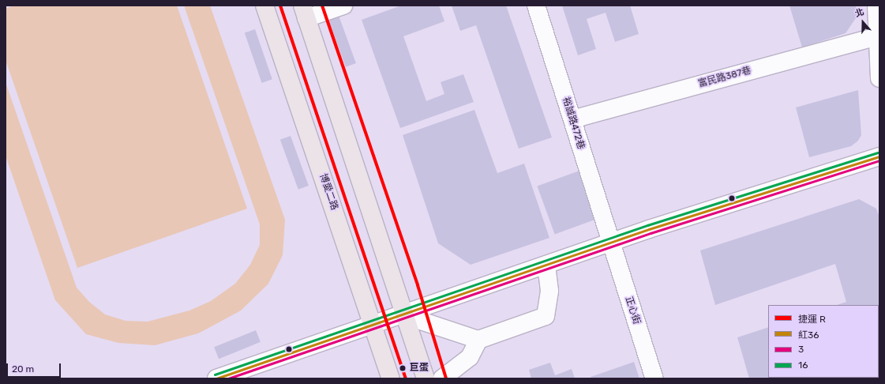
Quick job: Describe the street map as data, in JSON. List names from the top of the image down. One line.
{"streets":{"main road":["博愛二路"],"street":["富民路387巷","裕誠路472巷","正心街"]},"crossings":[["富民路387巷","裕誠路472巷"],["裕誠路472巷","正心街"]],"places":["巨蛋"],"lines":["metro line R","transit line 16","transit line 紅36","transit line 3"],"legend":["捷運 R","紅36","3","16"],"scale_bar":"20 m","north":"top"}
